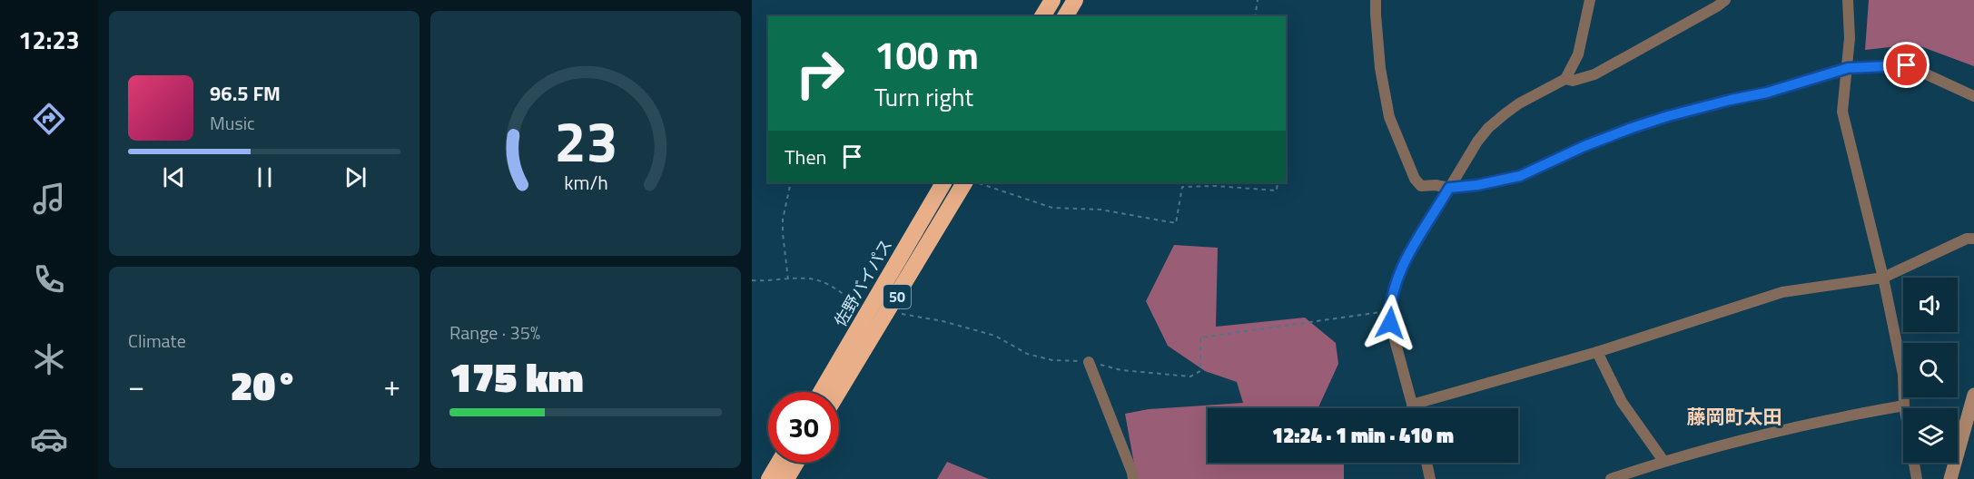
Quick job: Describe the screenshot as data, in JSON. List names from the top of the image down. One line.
{"streets":{"highway":["佐野バイパス","50"]},"districts":["藤岡町太田"],"page":{"tabs":"12:23","turn":["100 m","Turn right"],"song":["96.5 FM","Music"],"then":"Then","tile":["Climate",["Range · 35%","175 km"]],"heat":["−","20°","+"],"limit":"30","trip":"12:24 · 1 min · 410 m","gauge":["23","km/h"]}}
